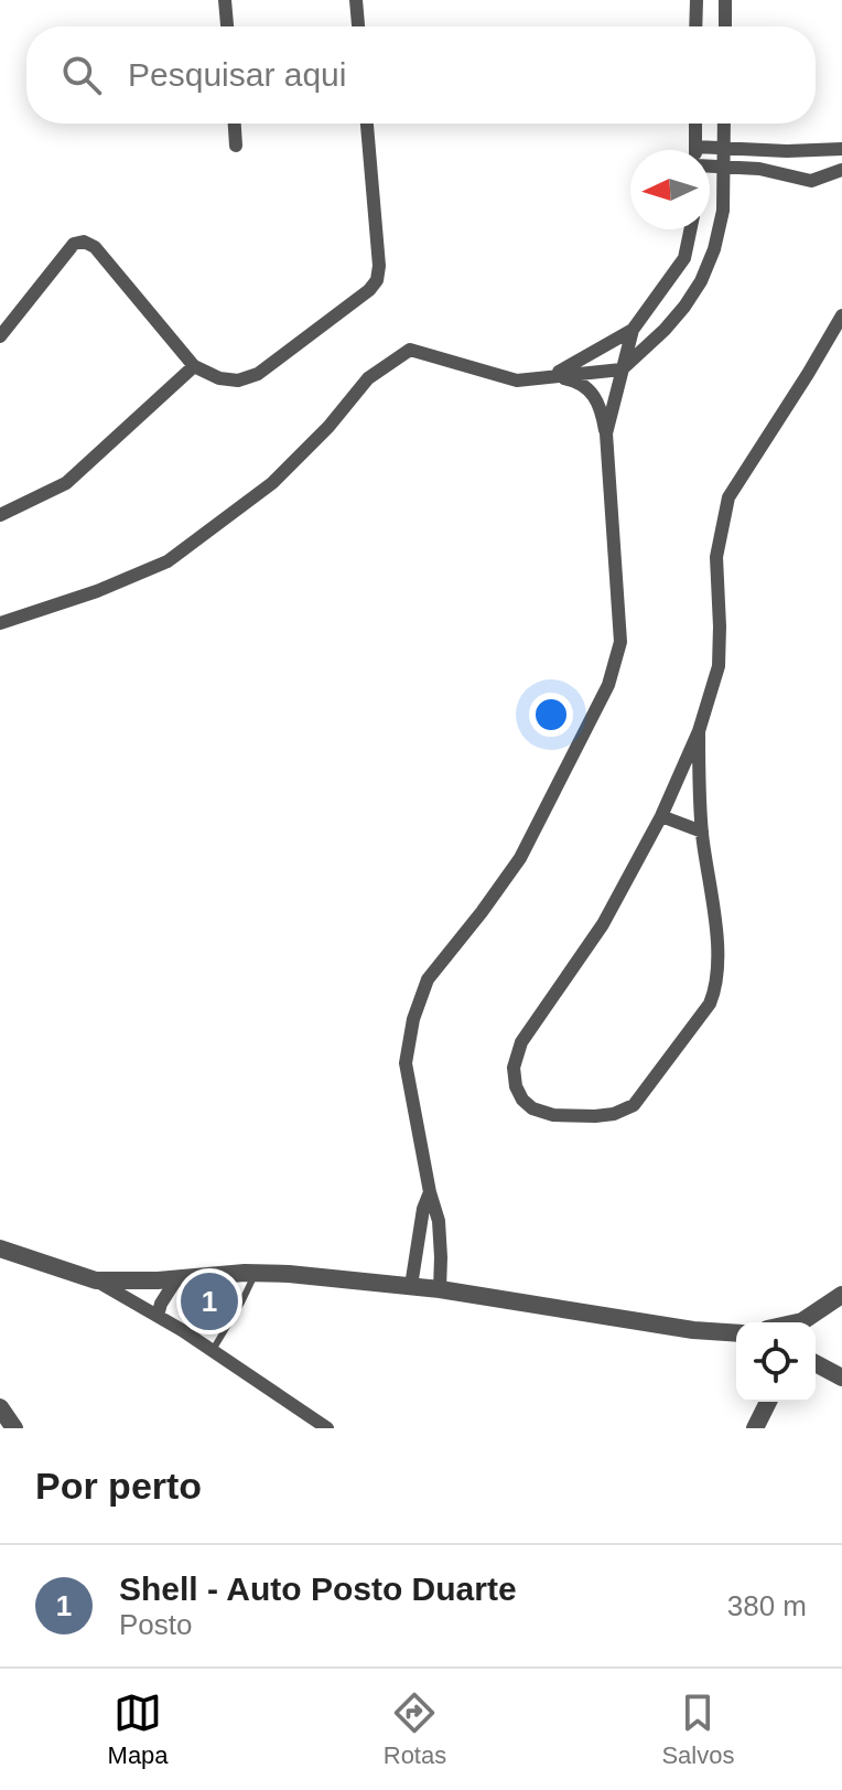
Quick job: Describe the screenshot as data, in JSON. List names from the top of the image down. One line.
{"north":"left","page":{"search":"Pesquisar aqui","pins":"1","heading":"Por perto","list":[{"mark":"1","name":"Shell - Auto Posto Duarte","note":"Posto","value":"380 m"}],"nav":["Mapa","Rotas","Salvos"]}}
